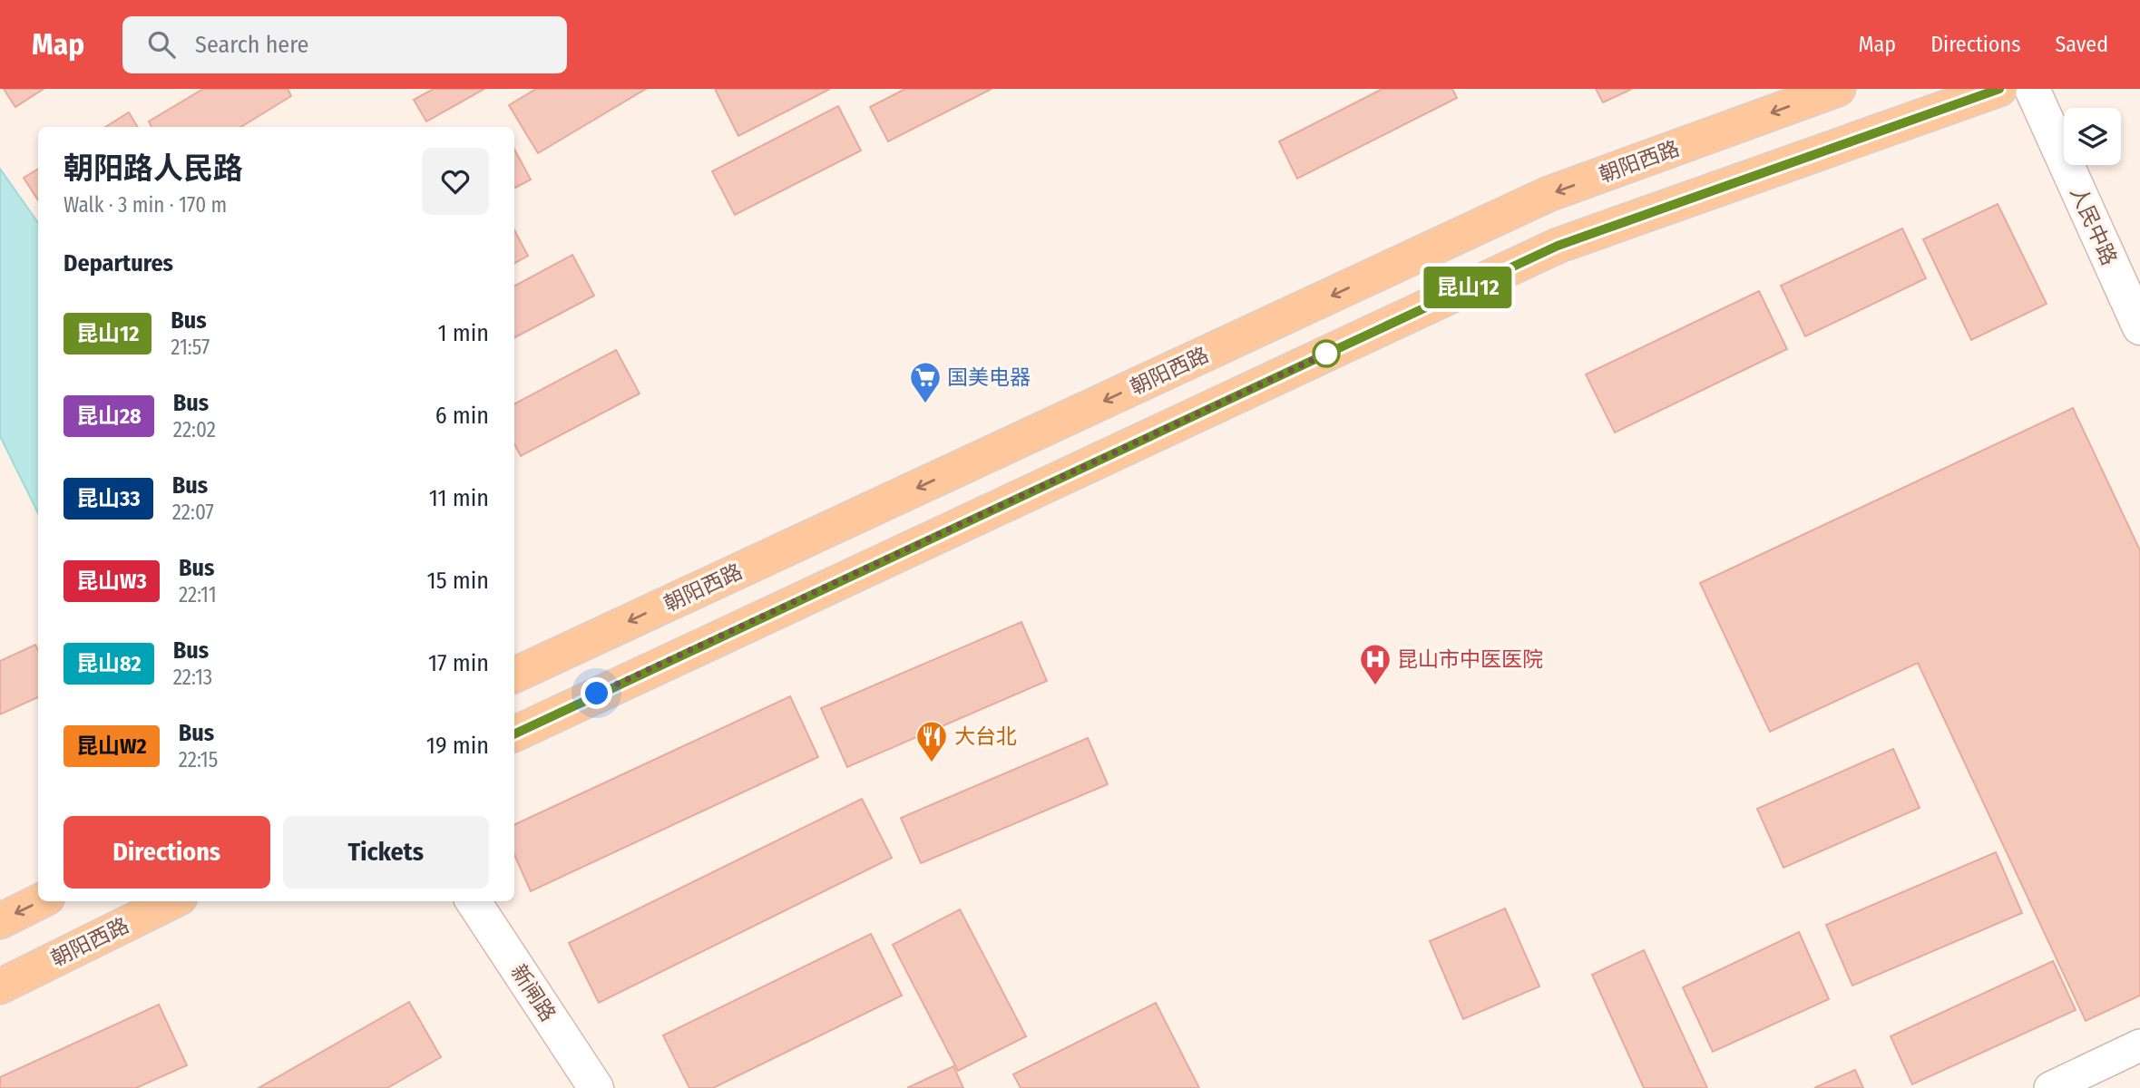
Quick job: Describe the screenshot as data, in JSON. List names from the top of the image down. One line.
{"streets":{"main road":["朝阳西路"],"street":["人民中路","新闸路"]},"places":{"supermarket":["国美电器"],"hospital":["昆山市中医医院"],"restaurant":["大台北"]},"lines":["bus line 昆山12"],"page":{"header":"Map","search":"Search here","nav":["Map","Directions","Saved"],"on_map":"昆山12","heading":[["朝阳路人民路","Walk · 3 min · 170 m"],"Departures"],"list":[{"mark":"昆山12","name":"Bus","note":"21:57","value":"1 min"},{"mark":"昆山28","name":"Bus","note":"22:02","value":"6 min"},{"mark":"昆山33","name":"Bus","note":"22:07","value":"11 min"},{"mark":"昆山W3","name":"Bus","note":"22:11","value":"15 min"},{"mark":"昆山82","name":"Bus","note":"22:13","value":"17 min"},{"mark":"昆山W2","name":"Bus","note":"22:15","value":"19 min"}],"buttons":["Directions","Tickets"]}}
